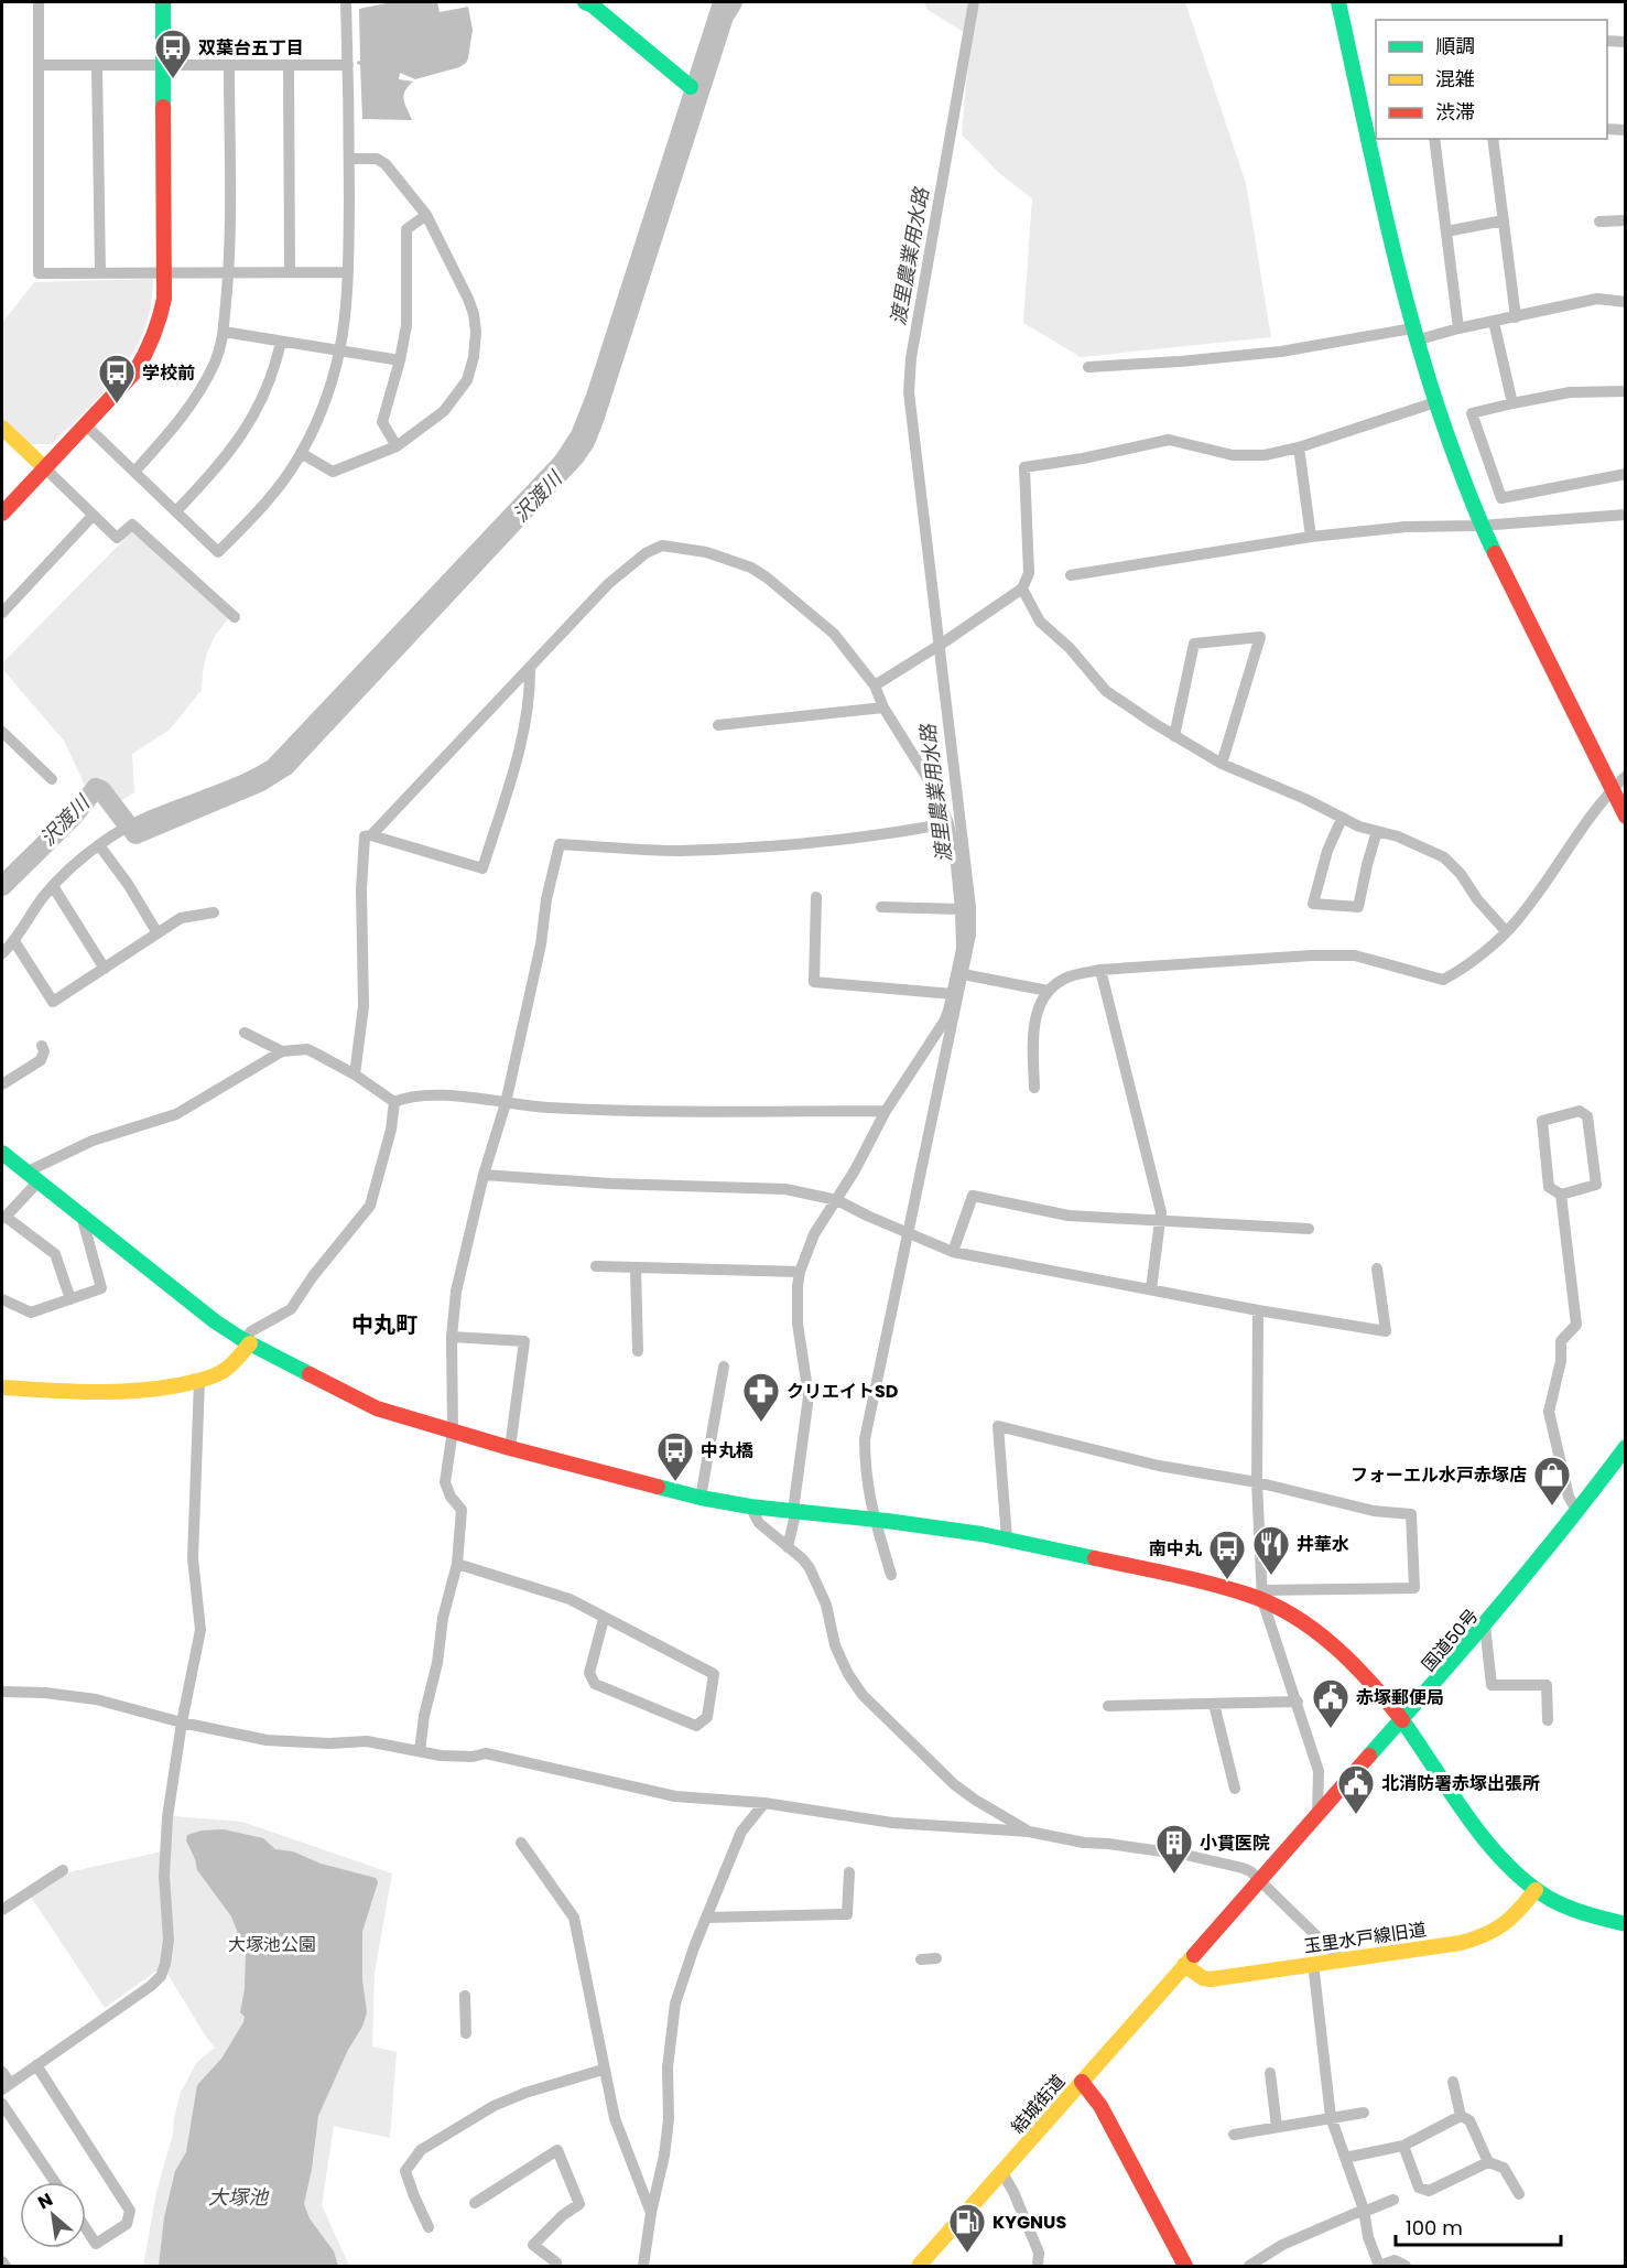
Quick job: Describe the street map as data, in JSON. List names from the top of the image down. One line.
{"streets":{"main road":["国道50号","玉里水戸線旧道","結城街道"]},"crossings":[["国道50号","玉里水戸線旧道"],["国道50号","結城街道"],["玉里水戸線旧道","結城街道"]],"districts":["中丸町"],"water":["渡里農業用水路","沢渡川","大塚池"],"parks":["大塚池公園"],"places":{"bus stop":["双葉台五丁目","学校前","中丸橋","南中丸"],"pharmacy":["クリエイトSD"],"shop":["フォーエル水戸赤塚店"],"restaurant":["井華水"],"public building":["赤塚郵便局","北消防署赤塚出張所"],"building":["小貫医院"],"fuel station":["KYGNUS"]},"legend":["順調","混雑","渋滞"],"scale_bar":"100 m","north":"top left"}
